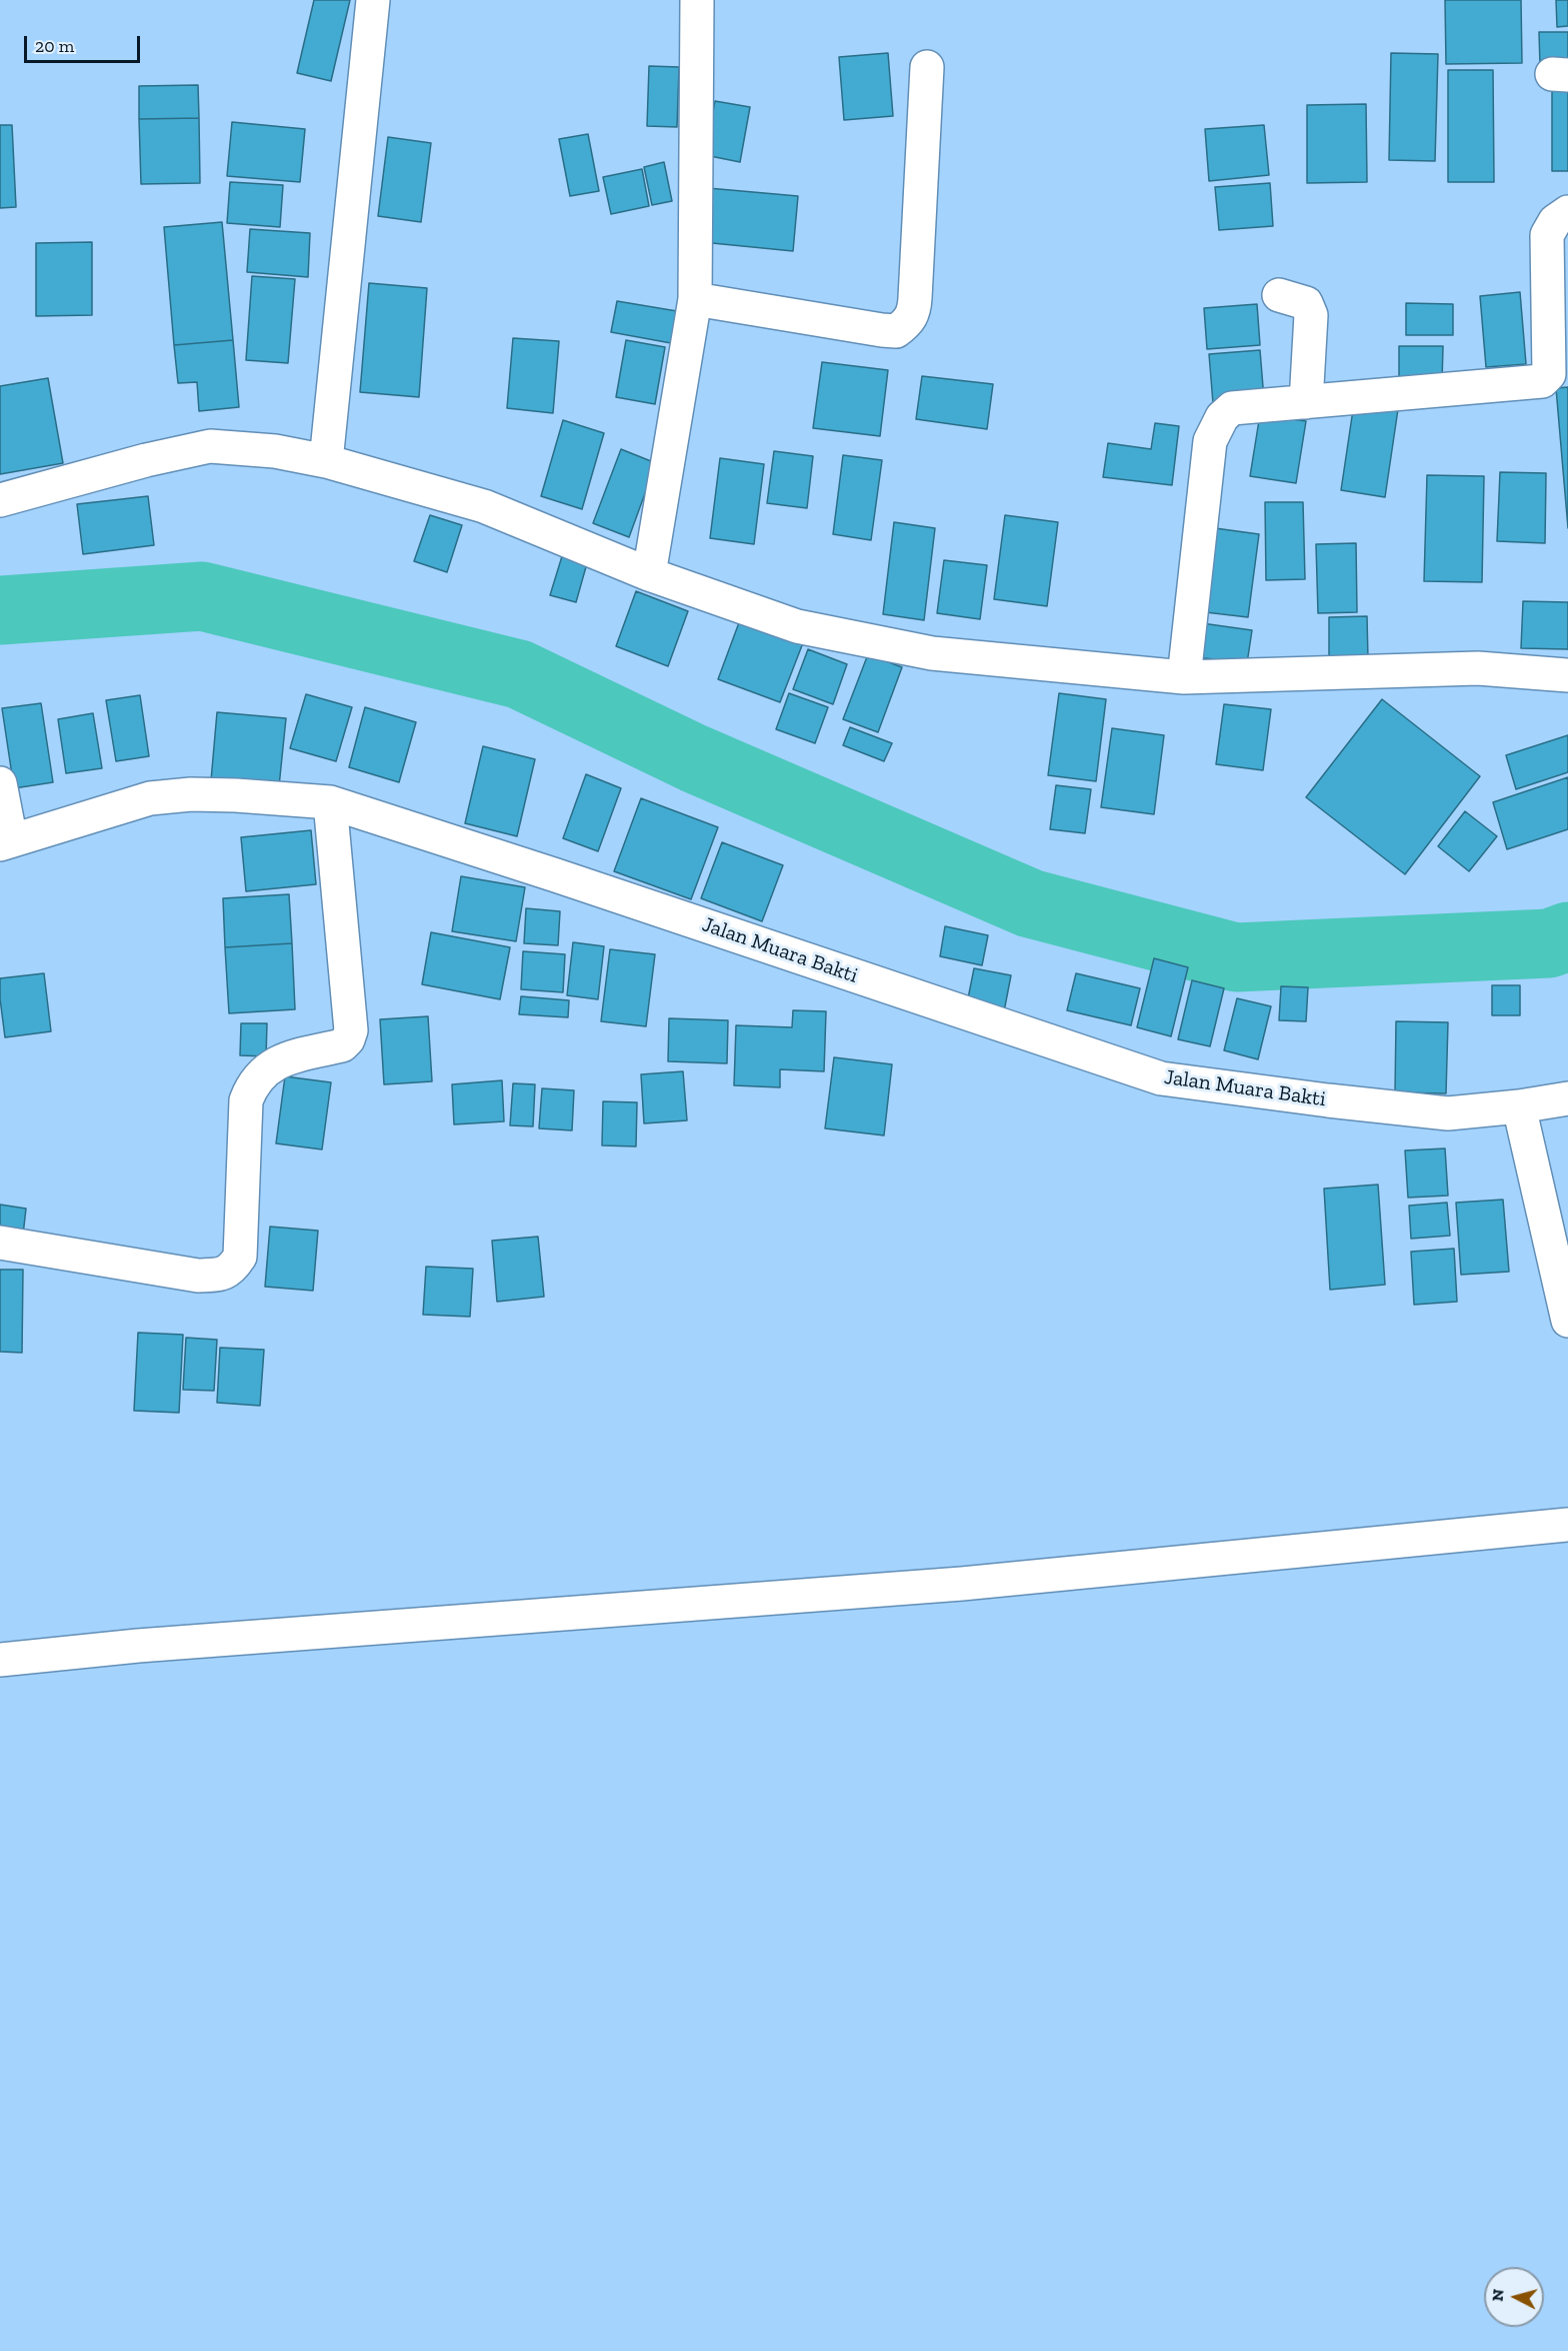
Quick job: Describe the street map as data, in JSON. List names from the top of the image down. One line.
{"streets":{"street":["Jalan Muara Bakti"]},"scale_bar":"20 m","north":"left"}
